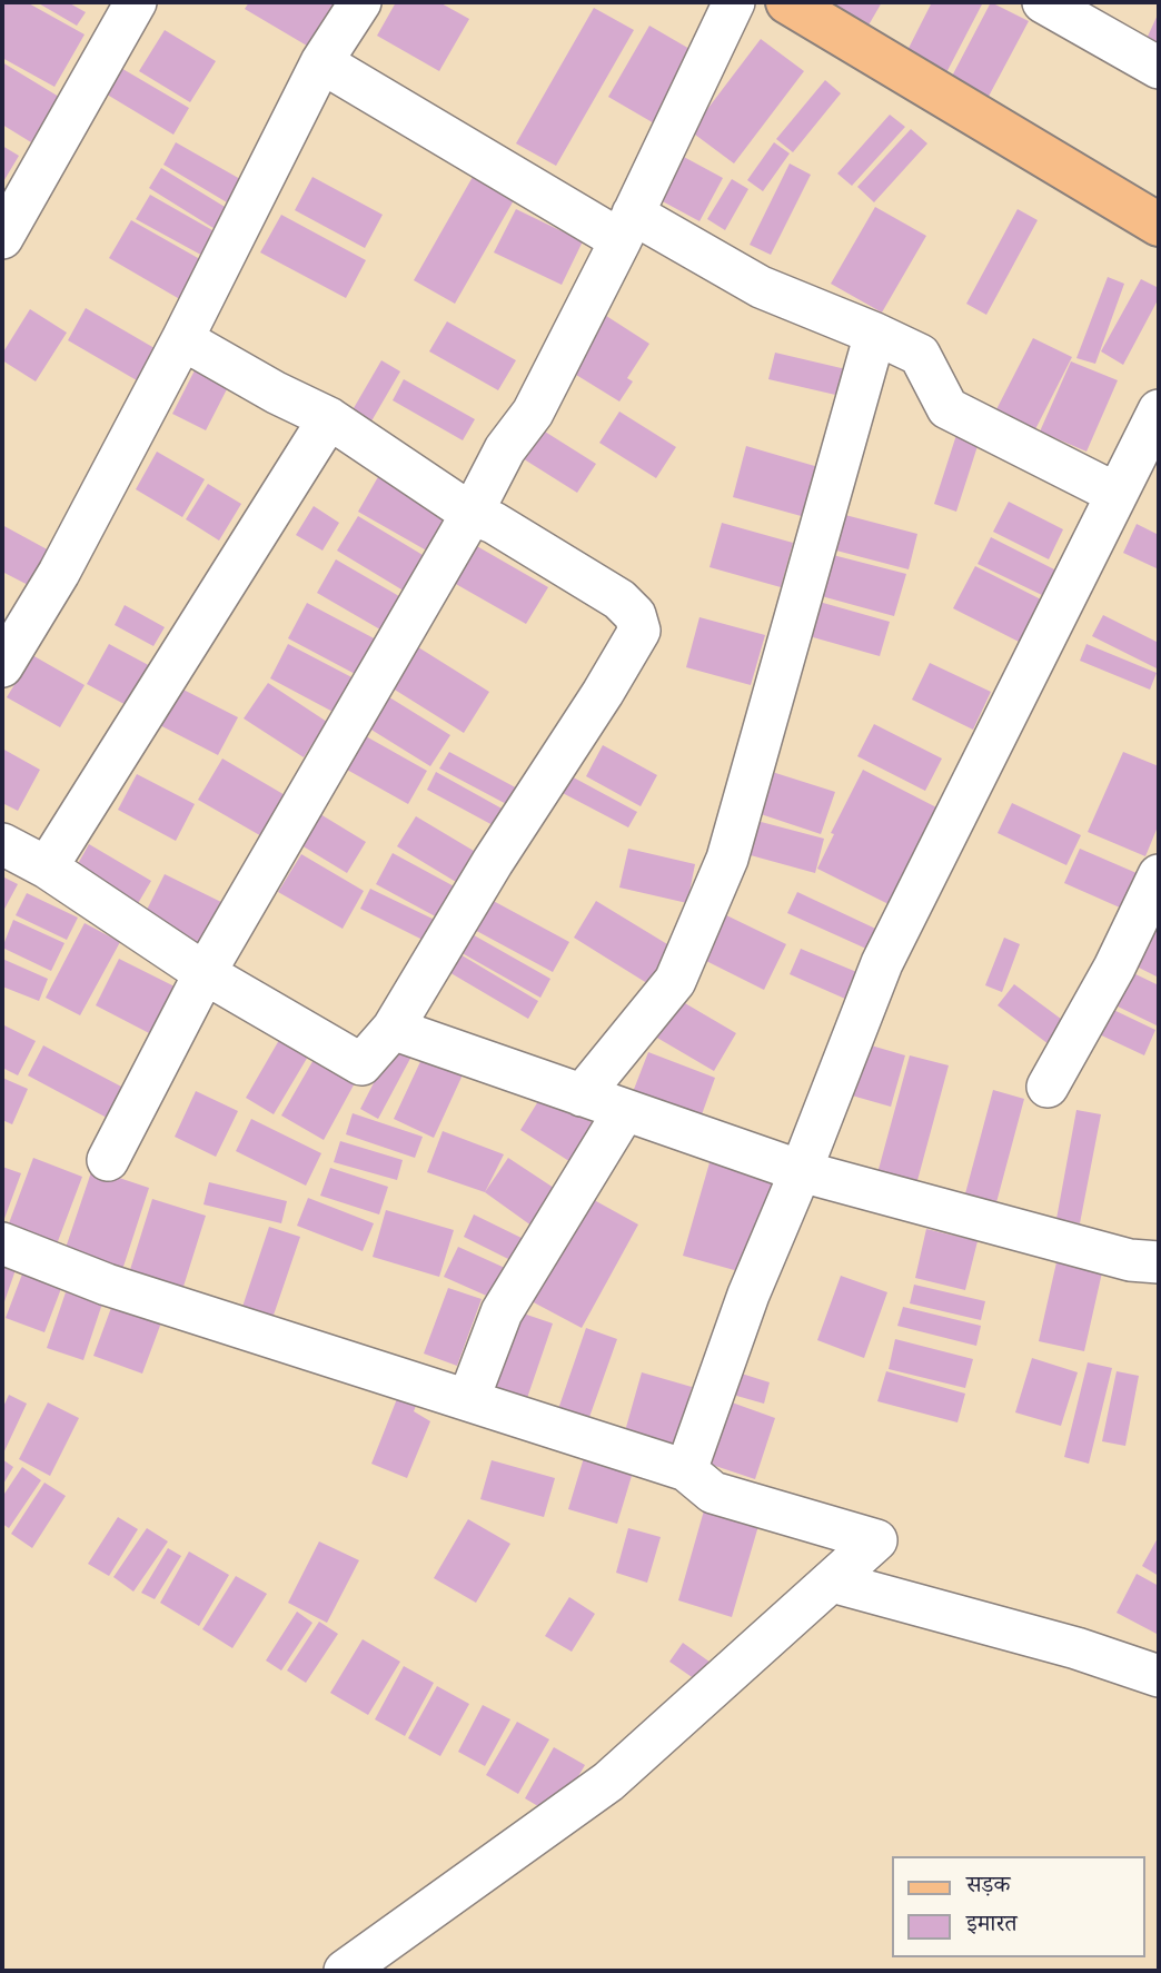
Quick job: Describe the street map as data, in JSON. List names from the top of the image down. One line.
{"legend":["सड़क","इमारत"]}
